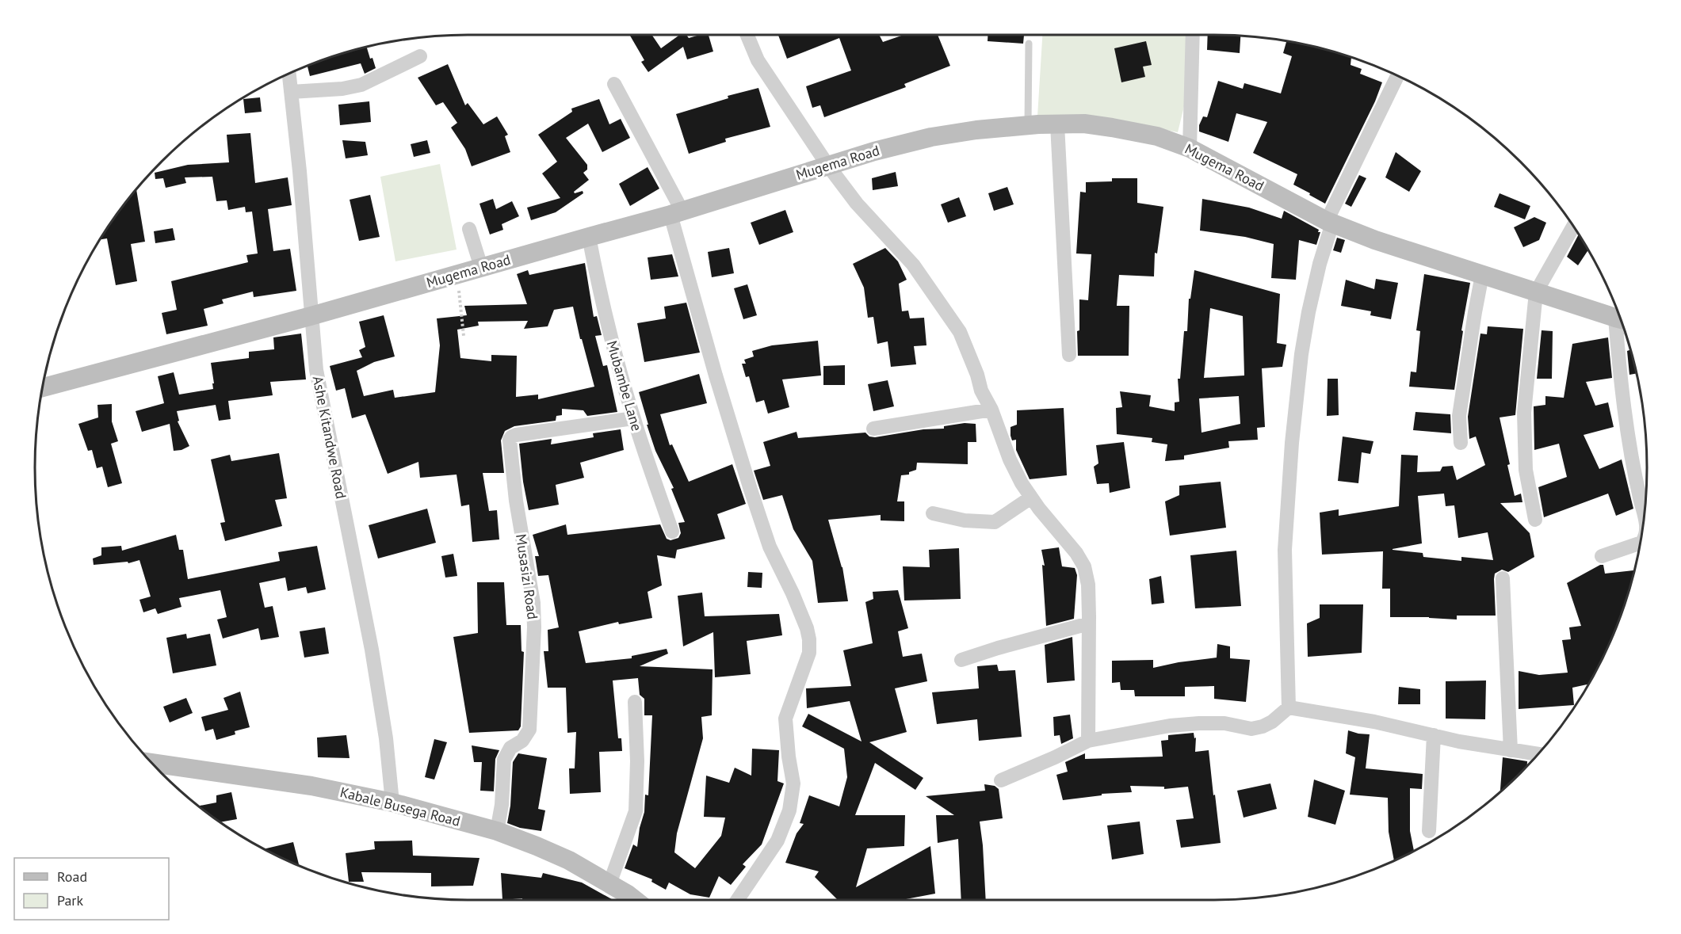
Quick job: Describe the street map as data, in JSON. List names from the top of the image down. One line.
{"streets":{"street":["Mugema Road","Mubambe Lane","Ashe Kitandwe Road","Musasizi Road","Kabale Busega Road"]},"crossings":[["Mugema Road","Mubambe Lane"],["Mugema Road","Ashe Kitandwe Road"],["Mubambe Lane","Musasizi Road"],["Ashe Kitandwe Road","Kabale Busega Road"],["Musasizi Road","Kabale Busega Road"]],"legend":["Road","Park"]}
